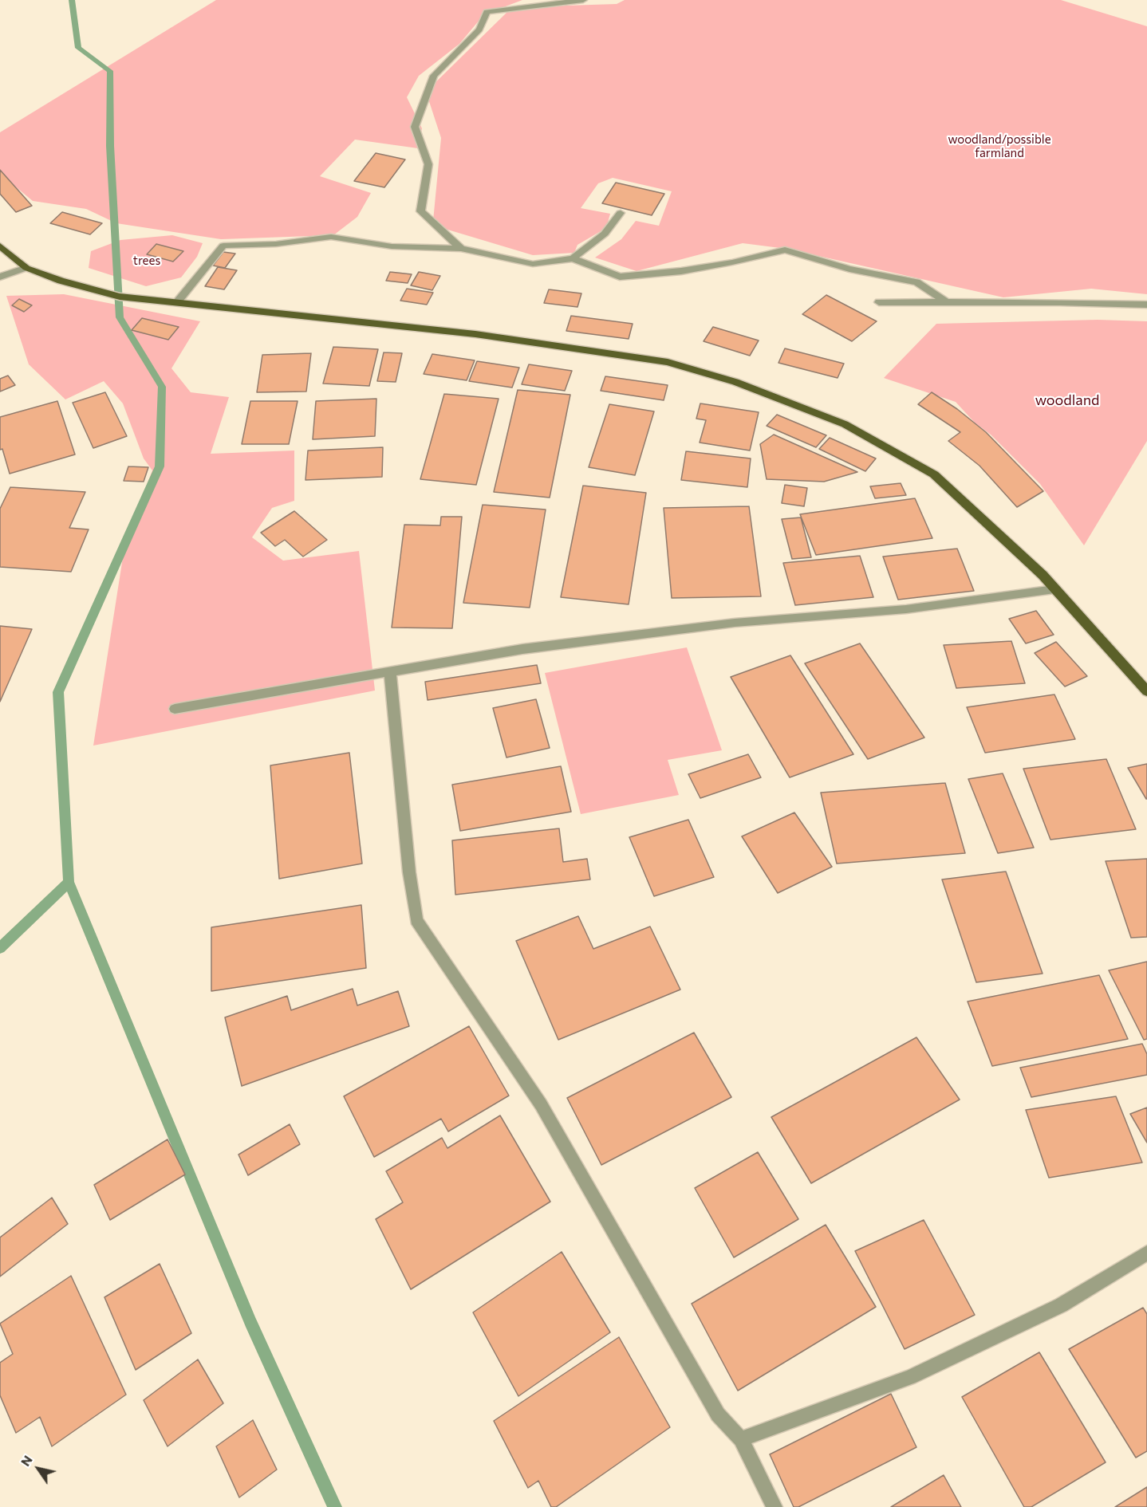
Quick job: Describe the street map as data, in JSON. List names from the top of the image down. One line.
{"parks":["woodland/possible farmland","trees","woodland"],"north":"top left"}
